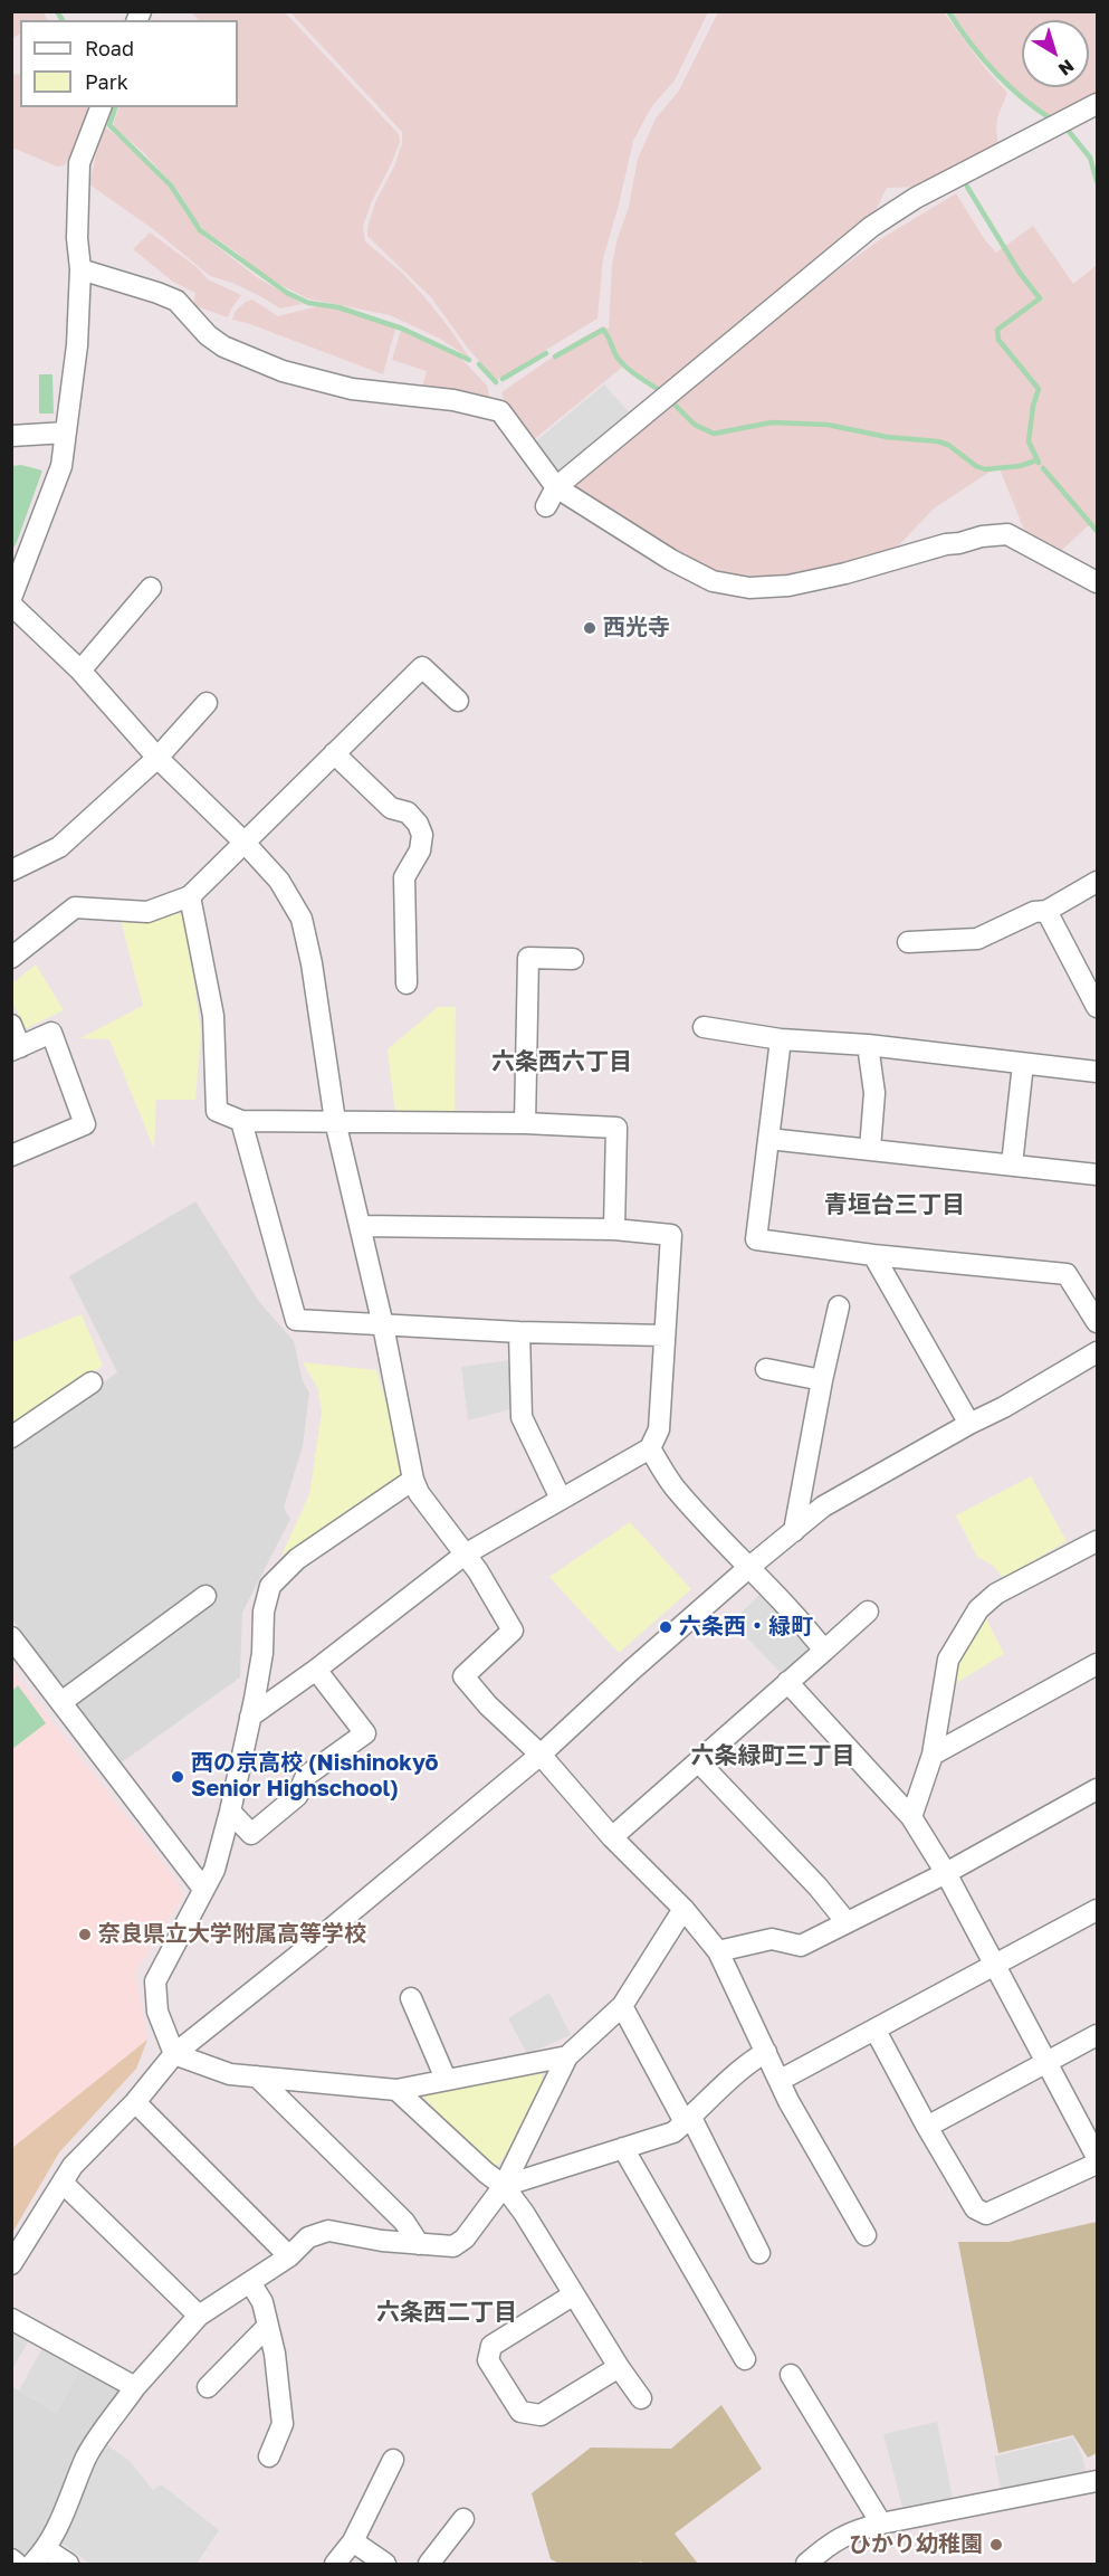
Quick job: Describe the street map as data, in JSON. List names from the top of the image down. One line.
{"districts":["六条西六丁目","青垣台三丁目","六条緑町三丁目","六条西二丁目"],"places":["西光寺","六条西・緑町","西の京高校 (Nishinokyō Senior Highschool)","奈良県立大学附属高等学校","ひかり幼稚園"],"legend":["Road","Park"],"north":"bottom right"}
